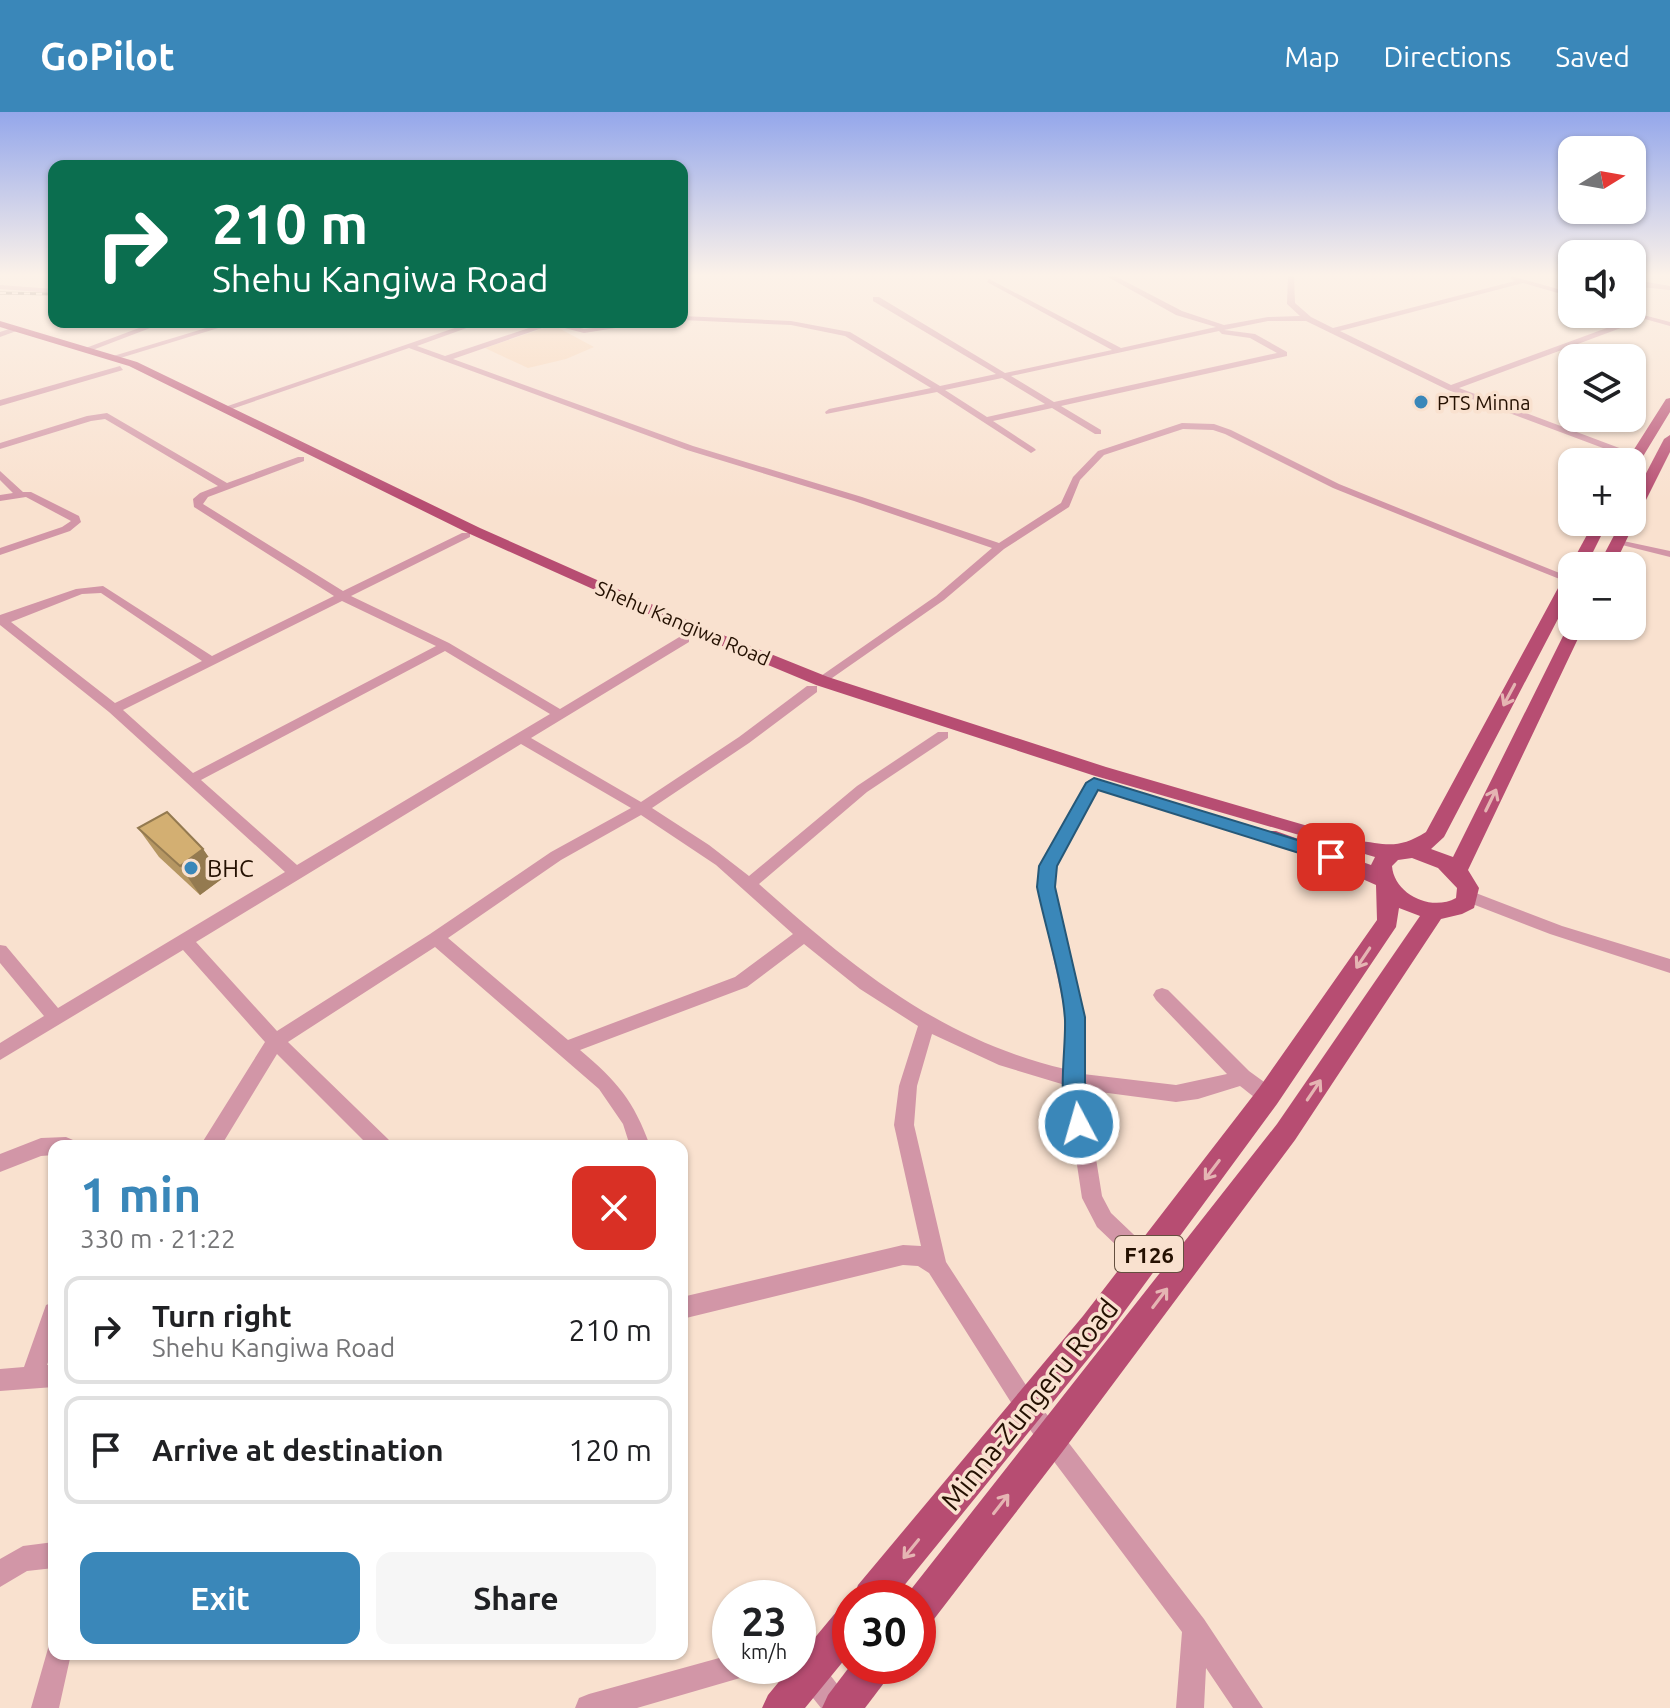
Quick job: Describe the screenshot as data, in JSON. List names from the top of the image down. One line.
{"streets":{"main road":["Shehu Kangiwa Road","F126","Minna-Zungeru Road"]},"crossings":[["Shehu Kangiwa Road","F126"],["Shehu Kangiwa Road","Minna-Zungeru Road"],["F126","Minna-Zungeru Road"]],"places":["PTS Minna","BHC"],"north":"right","page":{"header":"GoPilot","nav":["Map","Directions","Saved"],"map_buttons":["+","−"],"turn":["210 m","Shehu Kangiwa Road"],"heading":["1 min","330 m · 21:22"],"list":[{"name":"Turn right","note":"Shehu Kangiwa Road","value":"210 m"},{"name":"Arrive at destination","value":"120 m"}],"buttons":["Exit","Share"],"speed":"23 km/h","limit":"30"}}
